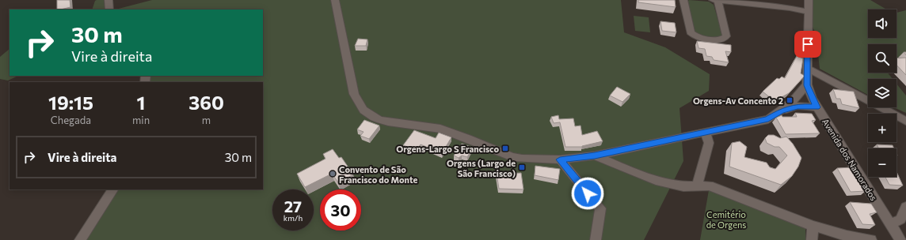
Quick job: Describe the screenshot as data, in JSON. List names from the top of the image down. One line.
{"streets":{"street":["Avenida dos Namorados"]},"parks":["Cemitério de Orgens"],"places":{"transit":["Orgens-Av Concento 2","Orgens-Largo S Francisco","Orgens (Largo de São Francisco)"],"other":["Convento de São Francisco do Monte"]},"page":{"map_buttons":["+","−"],"turn":["30 m","Vire à direita"],"eta":["19:15","Chegada","1","min","360","m"],"list":[{"name":"Vire à direita","value":"30 m"}],"speed":"27 km/h","limit":"30"}}
